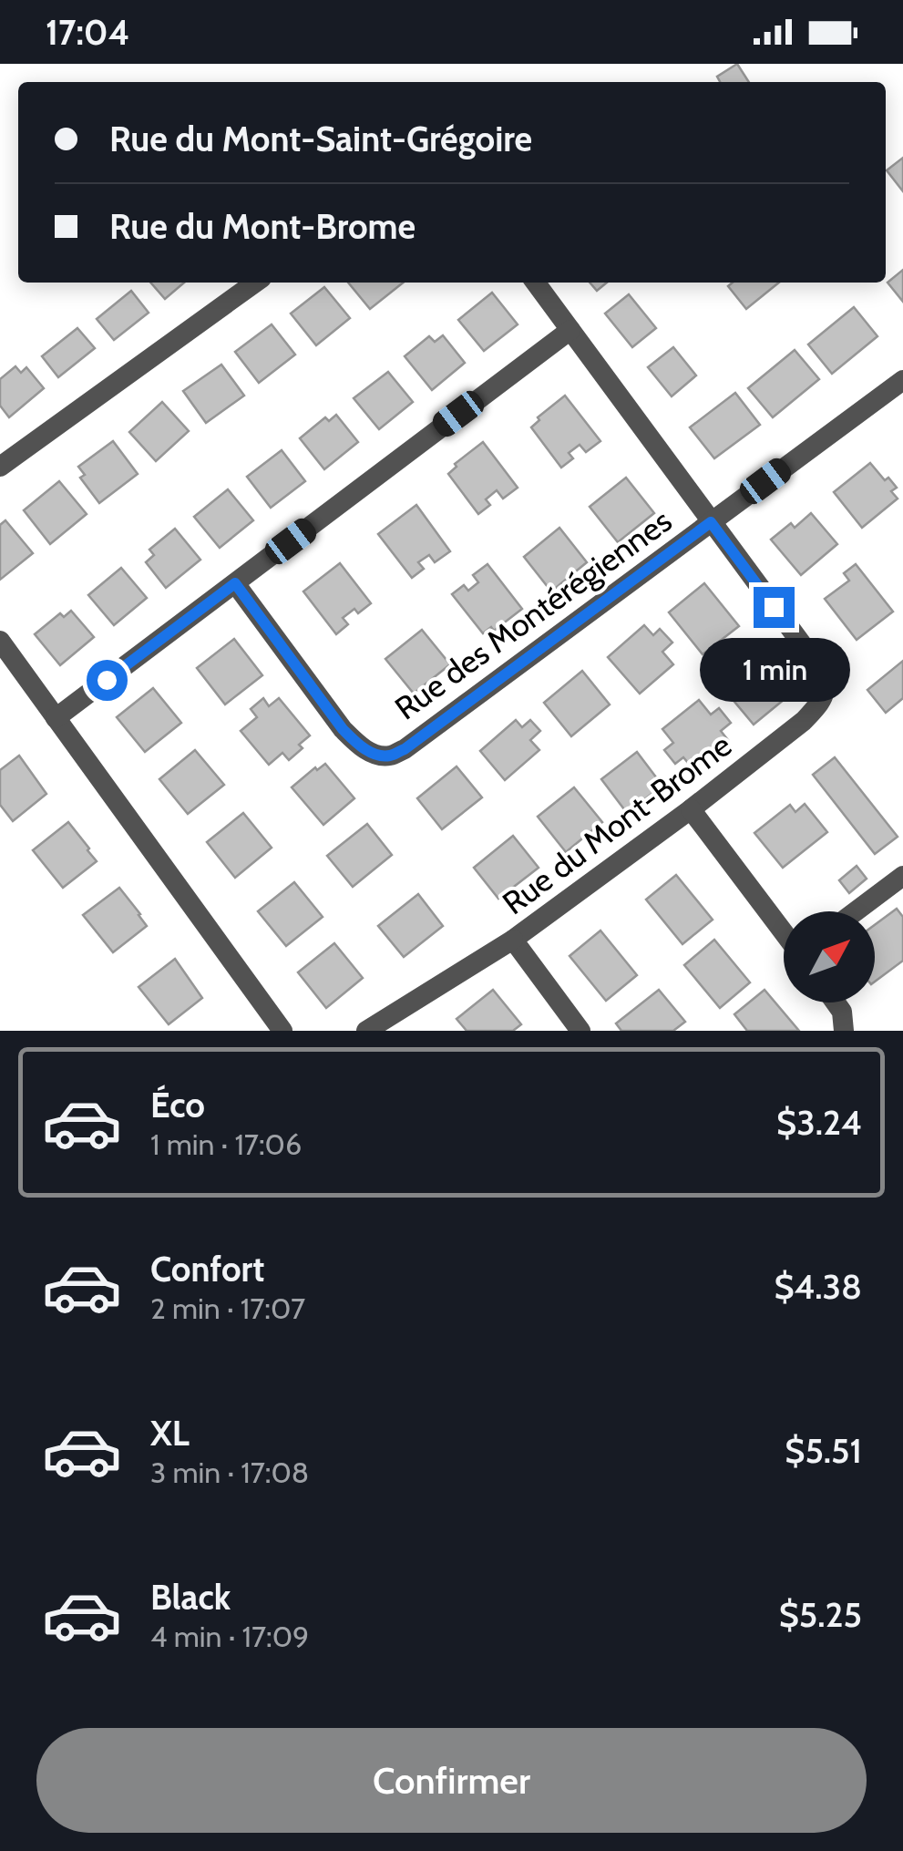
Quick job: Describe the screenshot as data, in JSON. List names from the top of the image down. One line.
{"streets":{"street":["Rue des Montérégiennes","Rue du Mont-Brome"]},"crossings":[["Rue des Montérégiennes","Rue du Mont-Brome"]],"north":"top right","page":{"status":"17:04","banner":["Rue du Mont-Saint-Grégoire","Rue du Mont-Brome"],"bubble":"1 min","list":[{"name":"Éco","note":"1 min · 17:06","value":"$3.24"},{"name":"Confort","note":"2 min · 17:07","value":"$4.38"},{"name":"XL","note":"3 min · 17:08","value":"$5.51"},{"name":"Black","note":"4 min · 17:09","value":"$5.25"}],"buttons":"Confirmer"}}
